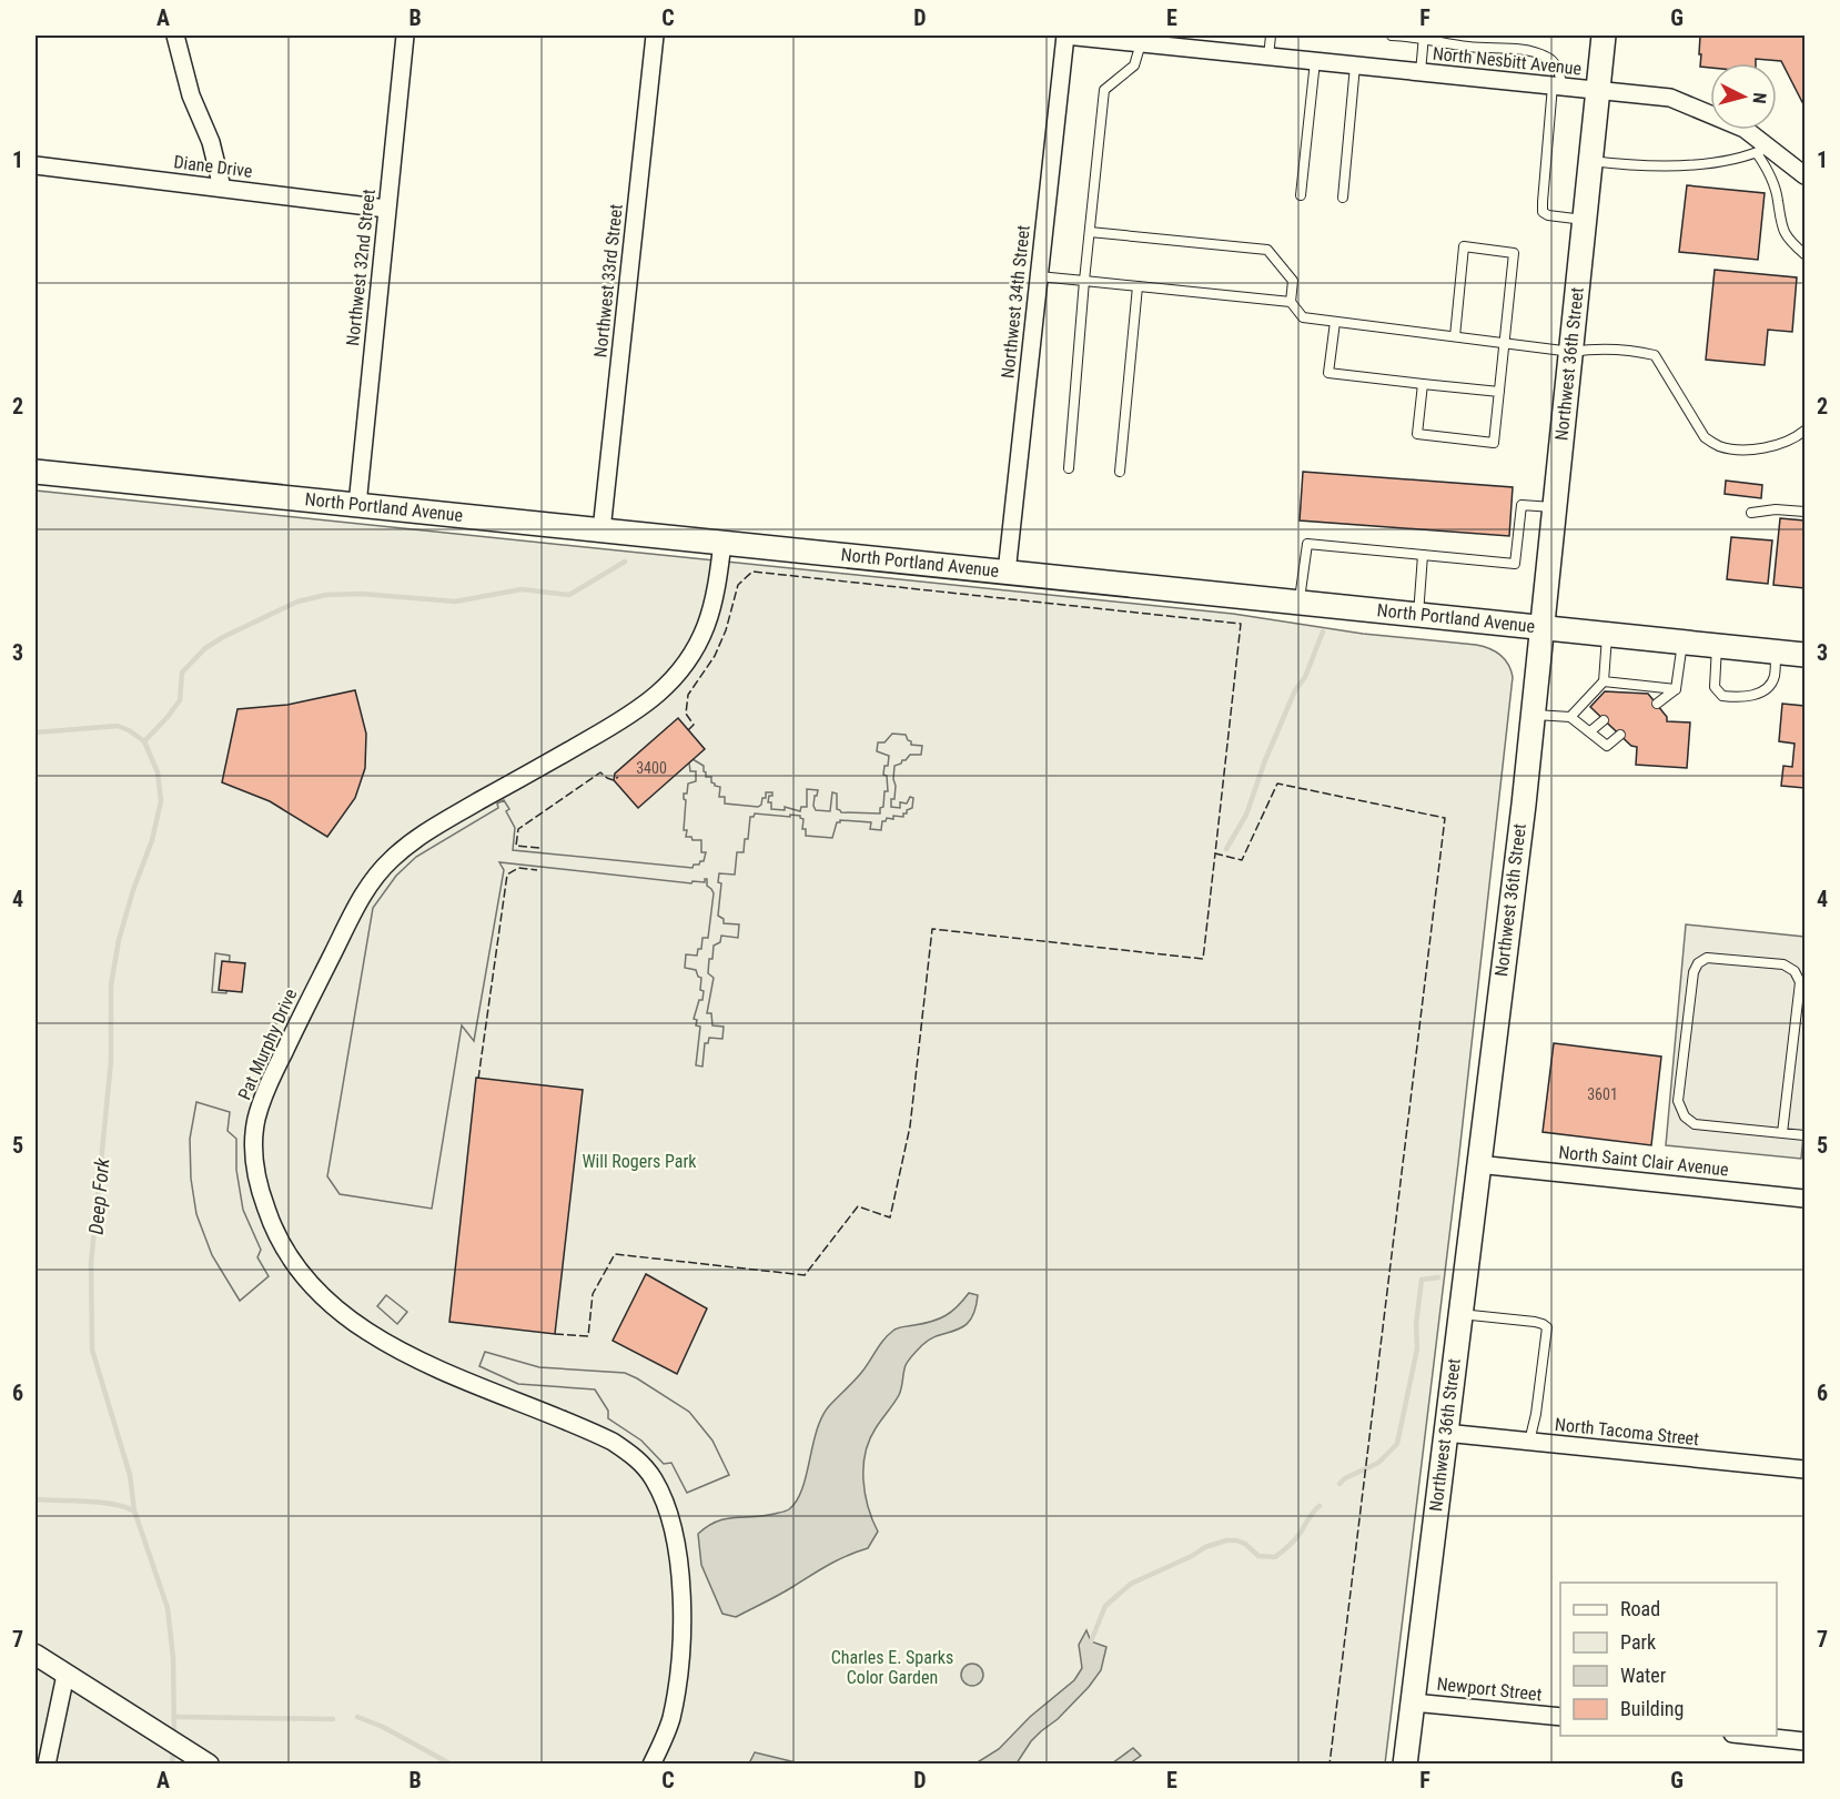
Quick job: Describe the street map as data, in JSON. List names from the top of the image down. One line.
{"streets":{"main road":["Northwest 36th Street","North Portland Avenue"],"street":["North Nesbitt Avenue","Diane Drive","Northwest 32nd Street","Northwest 33rd Street","Northwest 34th Street","Pat Murphy Drive","North Saint Clair Avenue","North Tacoma Street","Newport Street"]},"crossings":[["North Nesbitt Avenue","Northwest 34th Street"],["North Nesbitt Avenue","Northwest 36th Street"],["Diane Drive","Northwest 32nd Street"],["Northwest 32nd Street","North Portland Avenue"],["Northwest 33rd Street","North Portland Avenue"],["Northwest 34th Street","North Portland Avenue"],["Northwest 36th Street","North Portland Avenue"],["Northwest 36th Street","North Saint Clair Avenue"],["Northwest 36th Street","North Tacoma Street"],["Northwest 36th Street","Newport Street"],["North Portland Avenue","Pat Murphy Drive"]],"water":["Deep Fork"],"parks":["Will Rogers Park","Charles E. Sparks Color Garden"],"house_numbers":["3400","3601"],"legend":["Road","Park","Water","Building"],"north":"right","grid":{"columns":["A","B","C","D","E","F","G"],"rows":["1","2","3","4","5","6","7"]}}
